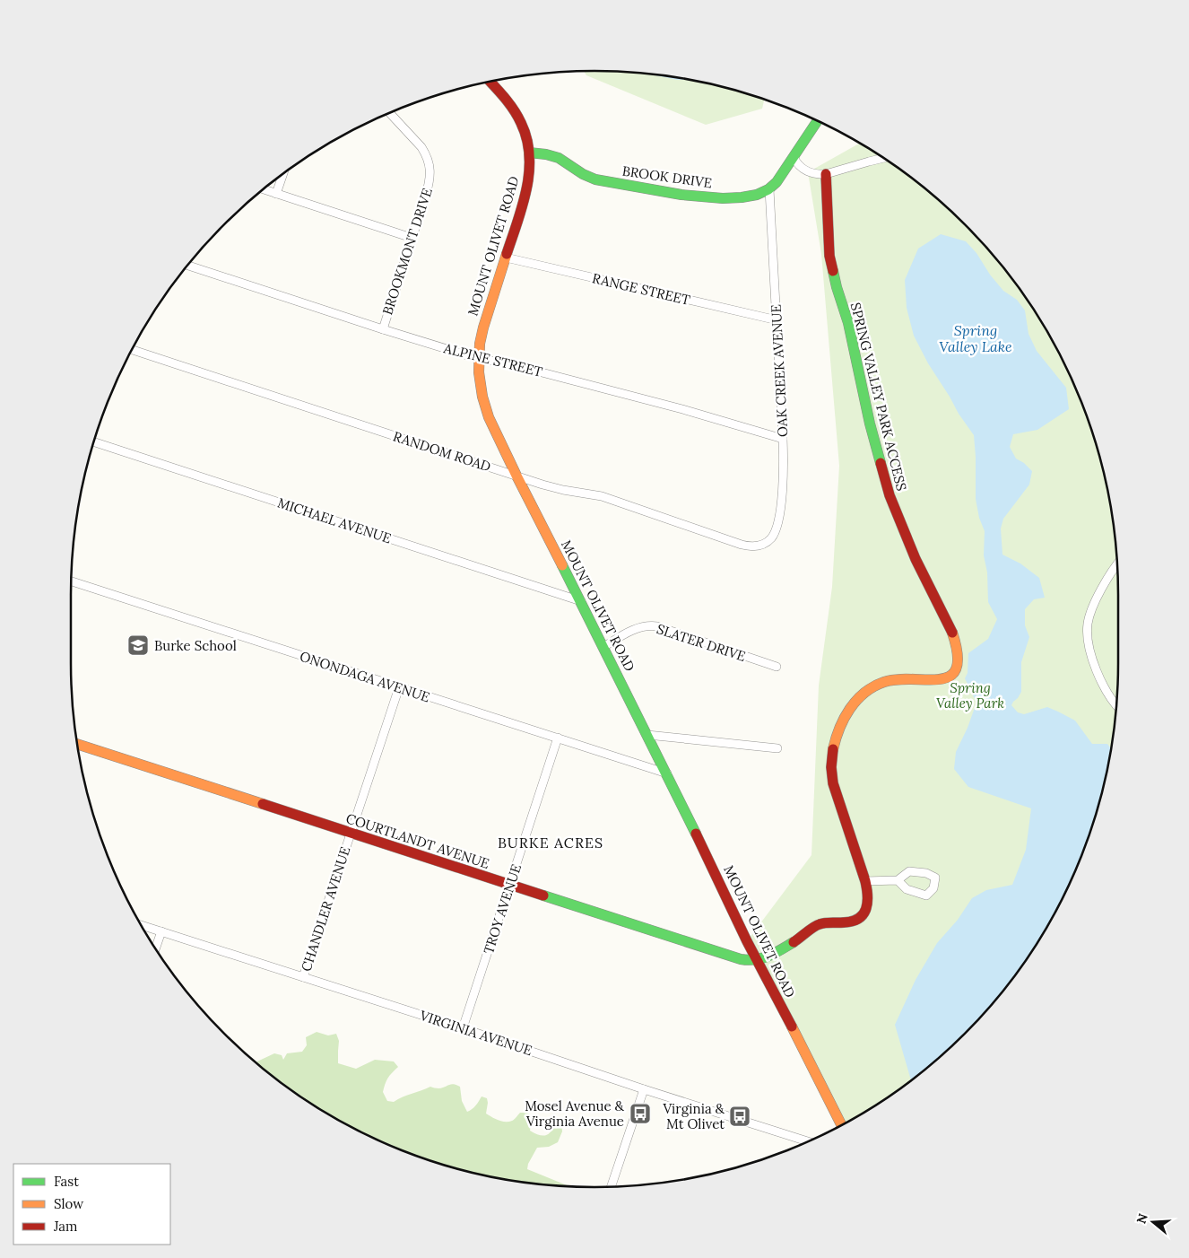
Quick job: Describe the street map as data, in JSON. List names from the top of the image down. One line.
{"streets":{"street":["BROOK DRIVE","MOUNT OLIVET ROAD","BROOKMONT DRIVE","RANGE STREET","ALPINE STREET","OAK CREEK AVENUE","SPRING VALLEY PARK ACCESS","RANDOM ROAD","MICHAEL AVENUE","SLATER DRIVE","ONONDAGA AVENUE","COURTLANDT AVENUE","CHANDLER AVENUE","TROY AVENUE","VIRGINIA AVENUE"]},"crossings":[["BROOK DRIVE","MOUNT OLIVET ROAD"],["BROOK DRIVE","OAK CREEK AVENUE"],["MOUNT OLIVET ROAD","RANGE STREET"],["MOUNT OLIVET ROAD","ALPINE STREET"],["MOUNT OLIVET ROAD","SPRING VALLEY PARK ACCESS"],["MOUNT OLIVET ROAD","RANDOM ROAD"],["MOUNT OLIVET ROAD","MICHAEL AVENUE"],["MOUNT OLIVET ROAD","SLATER DRIVE"],["MOUNT OLIVET ROAD","ONONDAGA AVENUE"],["MOUNT OLIVET ROAD","COURTLANDT AVENUE"],["BROOKMONT DRIVE","ALPINE STREET"],["RANGE STREET","OAK CREEK AVENUE"],["ALPINE STREET","OAK CREEK AVENUE"],["OAK CREEK AVENUE","RANDOM ROAD"],["SPRING VALLEY PARK ACCESS","COURTLANDT AVENUE"],["ONONDAGA AVENUE","CHANDLER AVENUE"],["ONONDAGA AVENUE","TROY AVENUE"],["COURTLANDT AVENUE","CHANDLER AVENUE"],["COURTLANDT AVENUE","TROY AVENUE"],["CHANDLER AVENUE","VIRGINIA AVENUE"],["TROY AVENUE","VIRGINIA AVENUE"]],"districts":["BURKE ACRES"],"water":["Spring Valley Lake"],"parks":["Spring Valley Park"],"places":{"school or university":["Burke School"],"bus stop":["Mosel Avenue & Virginia Avenue","Virginia & Mt Olivet"]},"legend":["Fast","Slow","Jam"],"north":"left"}
